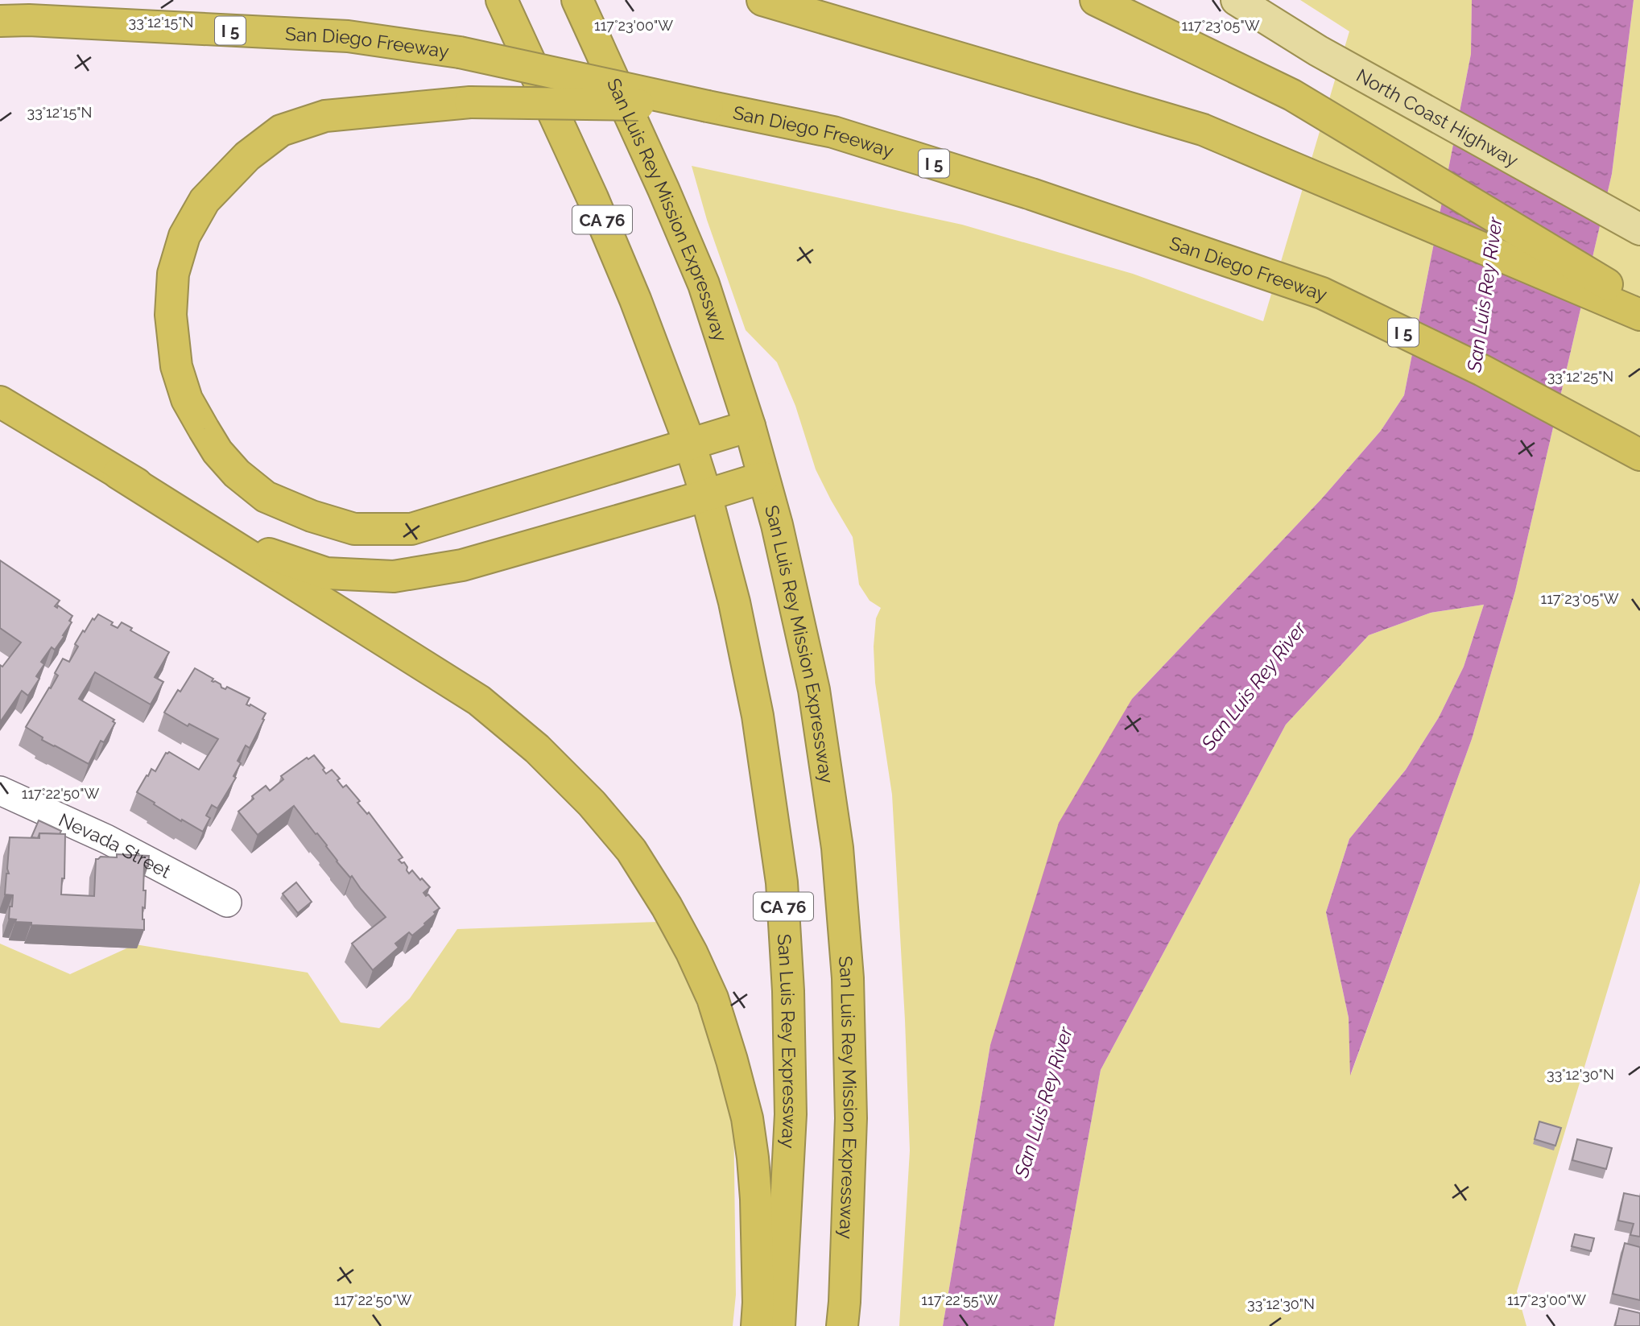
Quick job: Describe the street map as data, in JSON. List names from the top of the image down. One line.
{"streets":{"highway":["I 5","San Diego Freeway","San Luis Rey Mission Expressway","CA 76","San Luis Rey Expressway"],"main road":["North Coast Highway"],"street":["Nevada Street"]},"crossings":[["CA 76","San Luis Rey Expressway"]],"water":["San Luis Rey River"],"coordinates":["33°12'15\"N","117°23'00\"W","117°23'05\"W","33°12'25\"N","117°22'50\"W","33°12'30\"N","117°22'55\"W"]}
